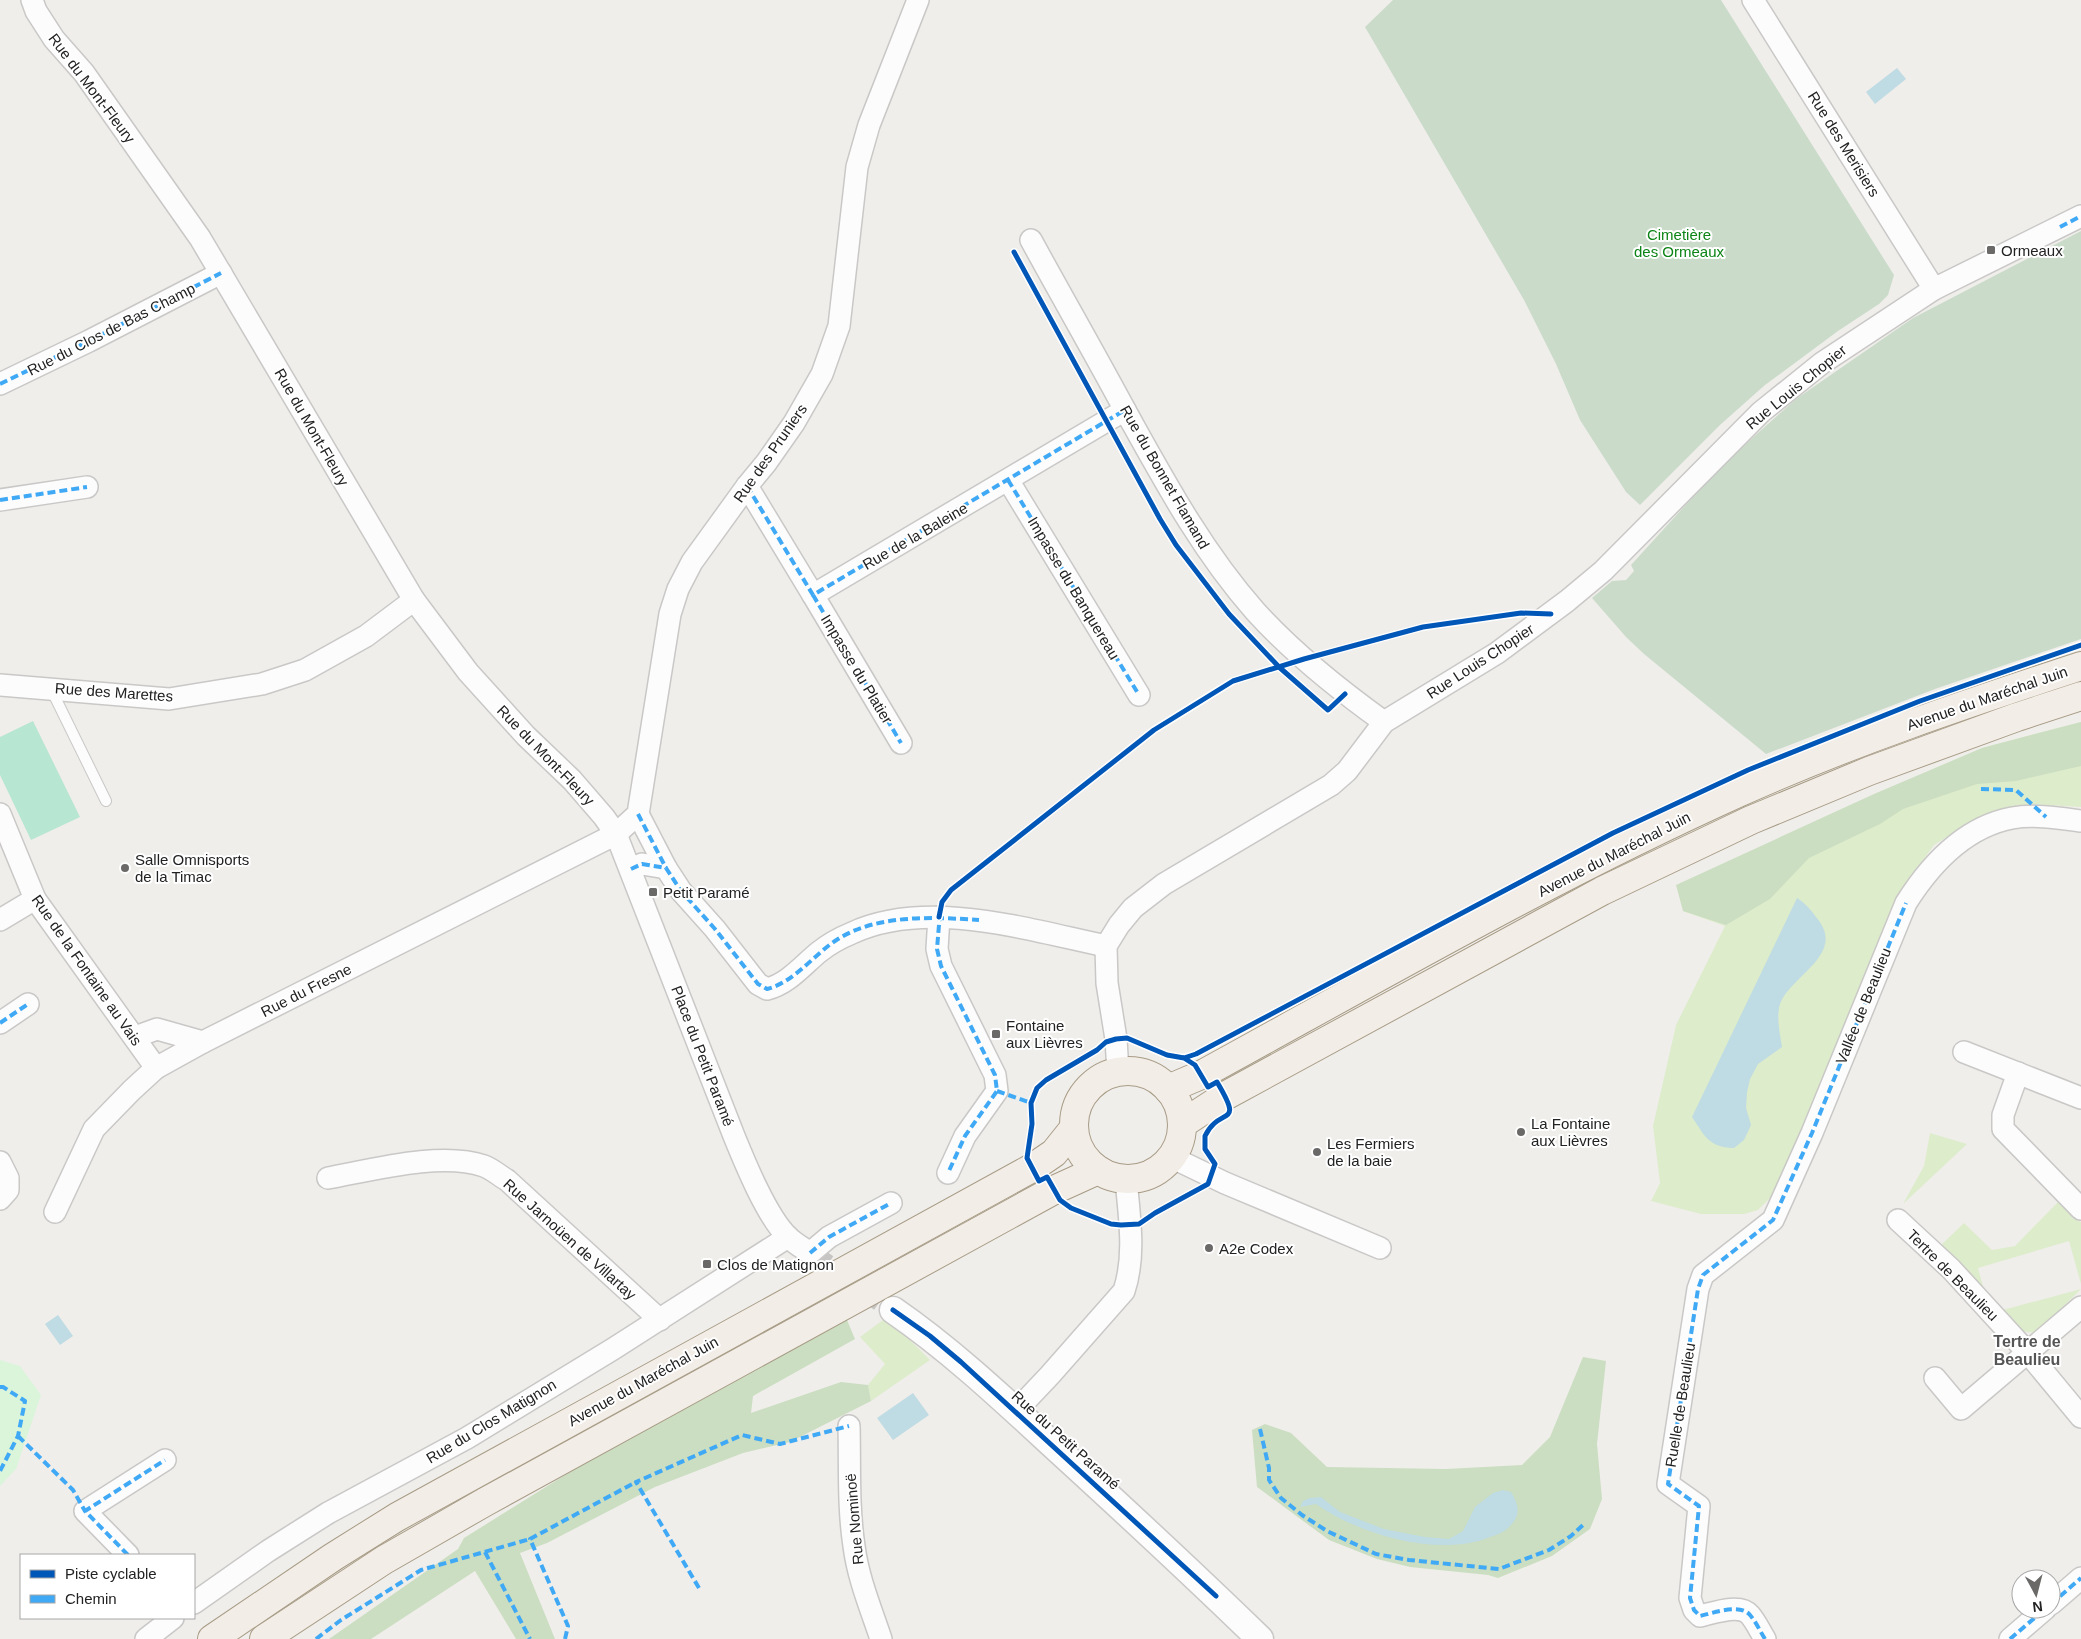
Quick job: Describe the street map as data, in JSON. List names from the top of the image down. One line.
{"streets":{"main road":["Avenue du Maréchal Juin"],"street":["Rue du Mont-Fleury","Rue des Merisiers","Rue du Clos de Bas Champ","Rue Louis Chopier","Rue des Pruniers","Rue du Bonnet Flamand","Rue de la Baleine","Impasse du Banquereau","Impasse du Platier","Rue des Marettes","Rue de la Fontaine au Vais","Rue du Fresne","Vallée de Beaulieu","Place du Petit Paramé","Rue Jarnoüen de Villartay","Tertre de Beaulieu","Ruelle de Beaulieu","Rue du Clos Matignon","Rue du Petit Paramé","Rue Nominoë"]},"crossings":[["Rue du Mont-Fleury","Rue du Clos de Bas Champ"],["Rue du Mont-Fleury","Rue des Marettes"],["Rue du Mont-Fleury","Rue du Fresne"],["Rue du Mont-Fleury","Place du Petit Paramé"],["Rue des Merisiers","Rue Louis Chopier"],["Rue Louis Chopier","Rue du Bonnet Flamand"],["Rue du Bonnet Flamand","Rue de la Baleine"],["Rue de la Baleine","Impasse du Banquereau"],["Rue de la Baleine","Impasse du Platier"],["Rue de la Fontaine au Vais","Rue du Fresne"],["Rue du Fresne","Place du Petit Paramé"],["Vallée de Beaulieu","Ruelle de Beaulieu"],["Place du Petit Paramé","Rue du Clos Matignon"],["Rue Jarnoüen de Villartay","Rue du Clos Matignon"]],"districts":["Tertre de Beaulieu"],"parks":["Cimetière des Ormeaux"],"places":{"transit":["Ormeaux","Petit Paramé","Fontaine aux Lièvres","Clos de Matignon"],"other":["Salle Omnisports de la Timac","La Fontaine aux Lièvres","Les Fermiers de la baie","A2e Codex"]},"legend":["Piste cyclable","Chemin"],"north":"bottom"}
